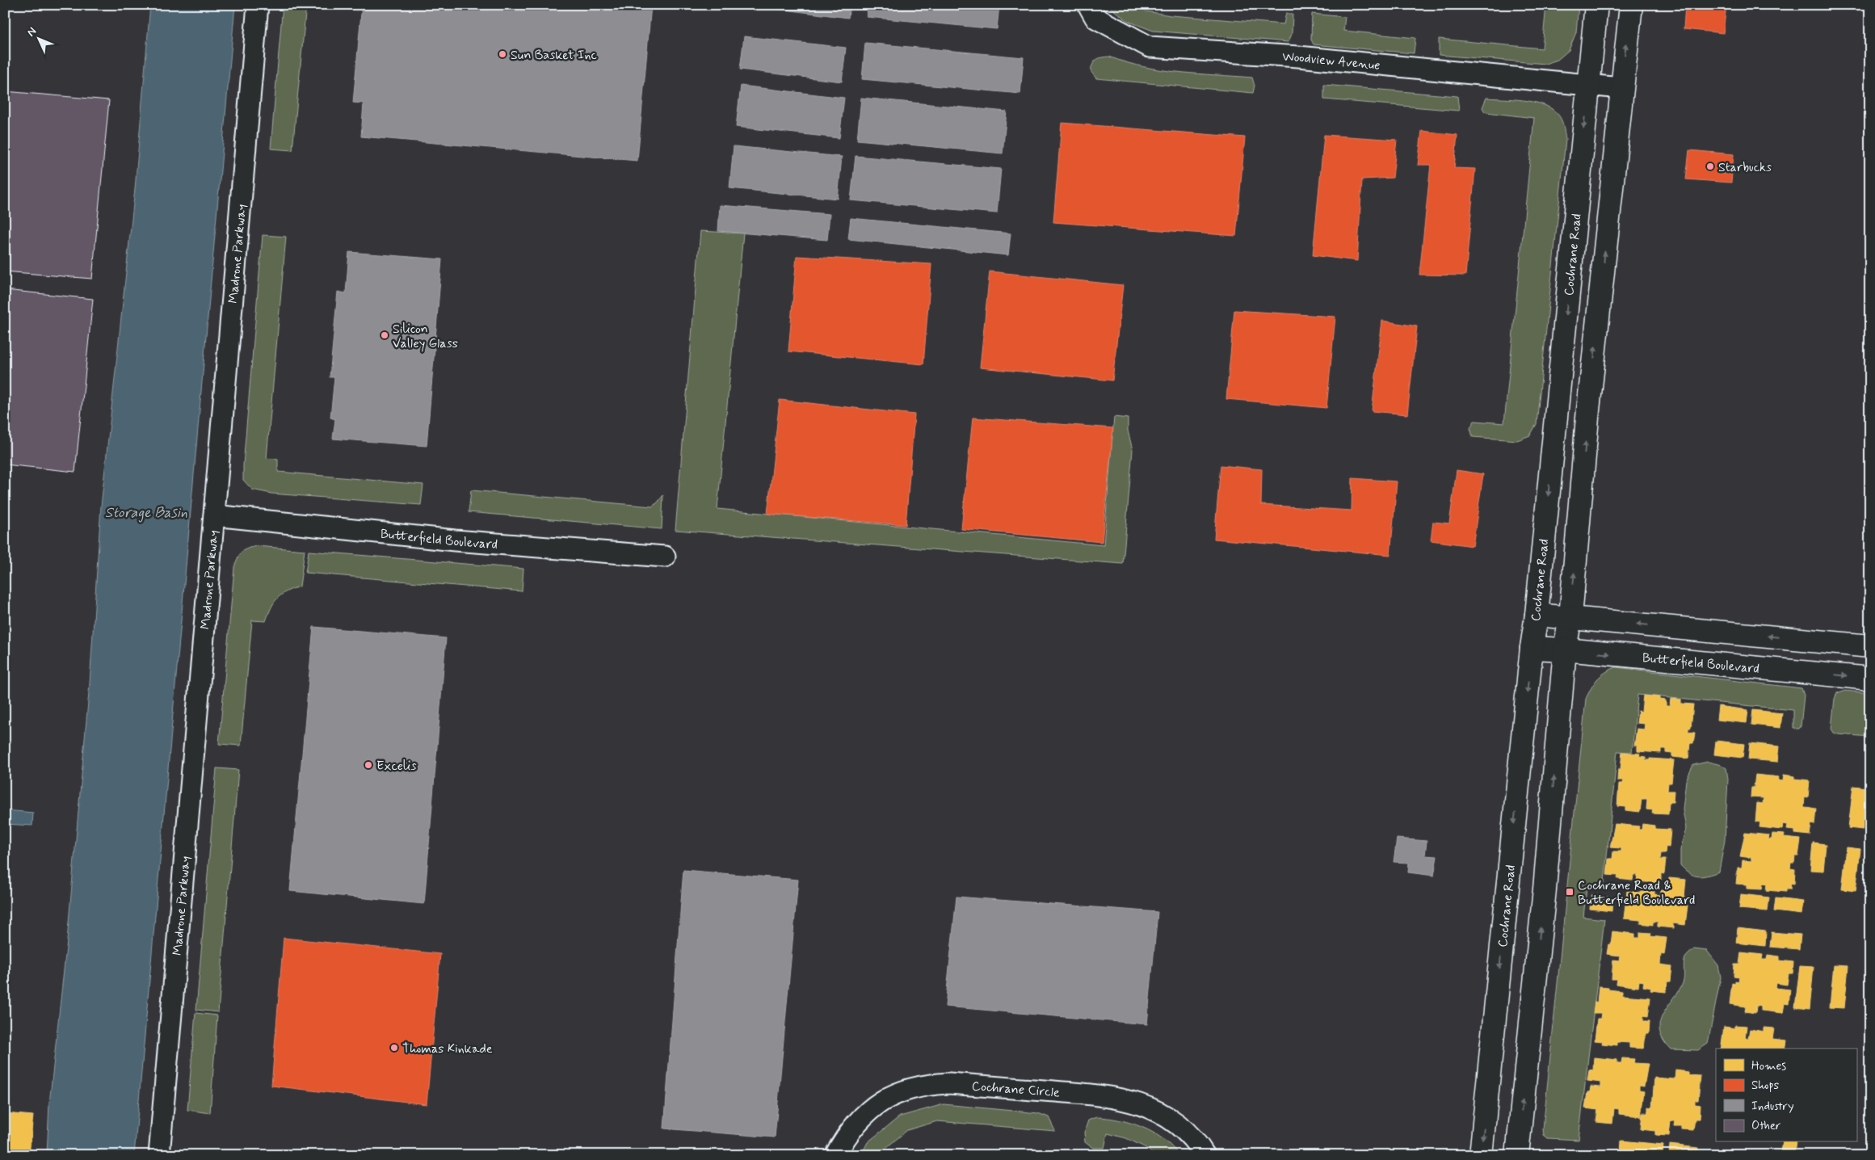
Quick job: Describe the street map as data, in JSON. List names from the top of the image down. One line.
{"streets":{"main road":["Cochrane Road","Butterfield Boulevard"],"street":["Woodview Avenue","Madrone Parkway","Cochrane Circle"]},"crossings":[["Woodview Avenue","Cochrane Road"],["Madrone Parkway","Butterfield Boulevard"],["Cochrane Road","Butterfield Boulevard"]],"one_way":["Butterfield Boulevard"],"water":["Storage Basin"],"places":{"other":["Sun Basket Inc","Starbucks","Silicon Valley Glass","Excelis","Thomas Kinkade"],"transit":["Cochrane Road & Butterfield Boulevard"]},"legend":["Homes","Shops","Industry","Other"],"north":"top left"}
